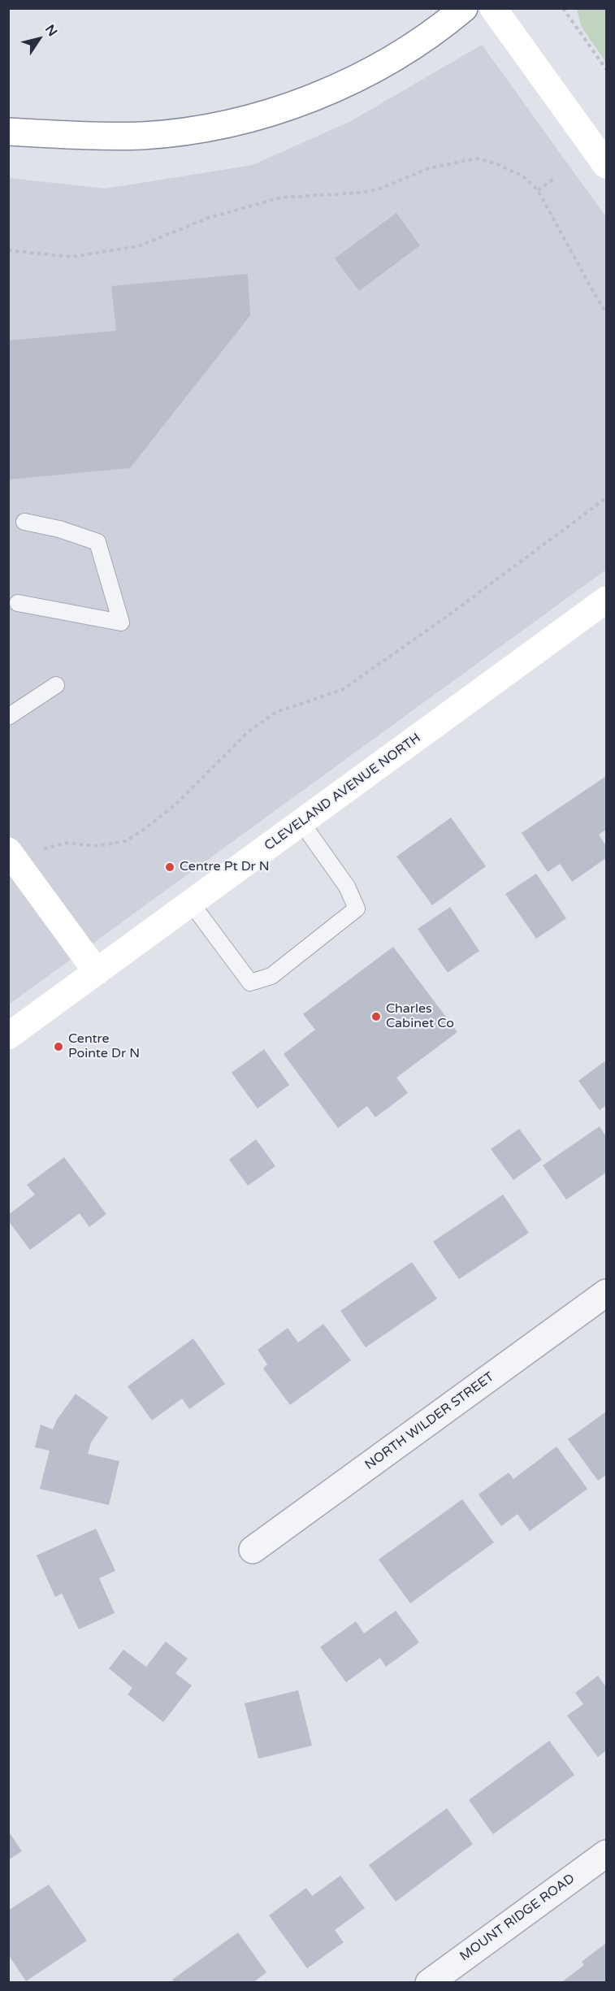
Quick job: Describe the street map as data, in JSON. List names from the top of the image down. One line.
{"streets":{"main road":["CLEVELAND AVENUE NORTH"],"street":["NORTH WILDER STREET","MOUNT RIDGE ROAD"]},"places":["Centre Pt Dr N","Charles Cabinet Co","Centre Pointe Dr N"],"north":"top right"}
